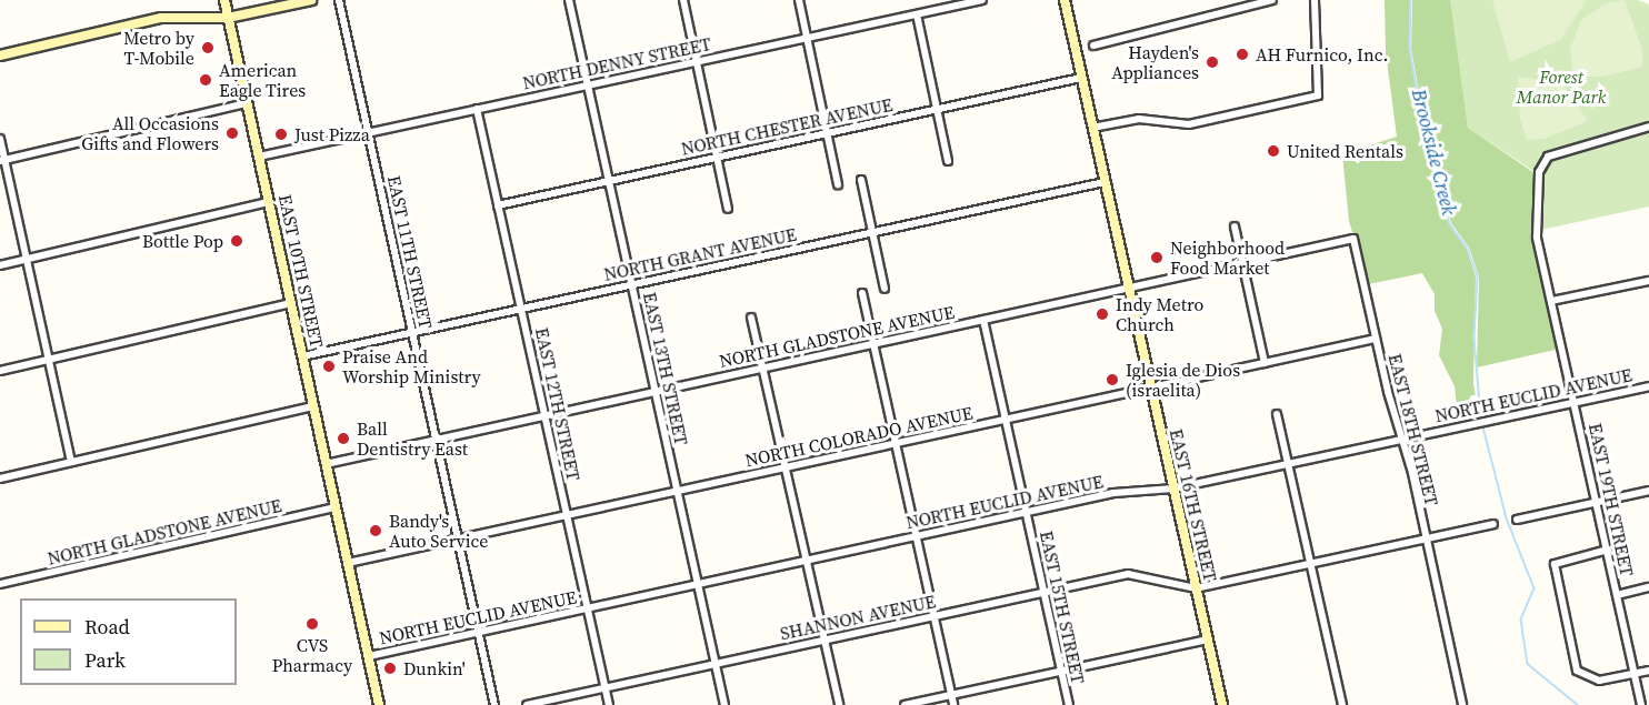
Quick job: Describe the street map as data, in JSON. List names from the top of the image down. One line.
{"streets":{"main road":["EAST 10TH STREET","EAST 16TH STREET"],"street":["NORTH DENNY STREET","NORTH CHESTER AVENUE","EAST 11TH STREET","NORTH GRANT AVENUE","NORTH GLADSTONE AVENUE","EAST 13TH STREET","NORTH EUCLID AVENUE","EAST 12TH STREET","EAST 18TH STREET","NORTH COLORADO AVENUE","EAST 19TH STREET","EAST 15TH STREET","SHANNON AVENUE"]},"crossings":[["NORTH DENNY STREET","EAST 11TH STREET"],["NORTH DENNY STREET","EAST 10TH STREET"],["NORTH DENNY STREET","EAST 13TH STREET"],["NORTH DENNY STREET","EAST 12TH STREET"],["NORTH CHESTER AVENUE","EAST 13TH STREET"],["NORTH CHESTER AVENUE","EAST 12TH STREET"],["NORTH CHESTER AVENUE","EAST 16TH STREET"],["EAST 11TH STREET","NORTH GRANT AVENUE"],["EAST 11TH STREET","NORTH GLADSTONE AVENUE"],["EAST 11TH STREET","NORTH EUCLID AVENUE"],["EAST 11TH STREET","NORTH COLORADO AVENUE"],["NORTH GRANT AVENUE","EAST 10TH STREET"],["NORTH GRANT AVENUE","EAST 13TH STREET"],["NORTH GRANT AVENUE","EAST 12TH STREET"],["NORTH GRANT AVENUE","EAST 16TH STREET"],["EAST 10TH STREET","NORTH GLADSTONE AVENUE"],["EAST 10TH STREET","NORTH EUCLID AVENUE"],["EAST 10TH STREET","NORTH COLORADO AVENUE"],["NORTH GLADSTONE AVENUE","EAST 13TH STREET"],["NORTH GLADSTONE AVENUE","EAST 12TH STREET"],["NORTH GLADSTONE AVENUE","EAST 18TH STREET"],["NORTH GLADSTONE AVENUE","EAST 16TH STREET"],["NORTH GLADSTONE AVENUE","EAST 15TH STREET"],["EAST 13TH STREET","NORTH EUCLID AVENUE"],["EAST 13TH STREET","NORTH COLORADO AVENUE"],["EAST 13TH STREET","SHANNON AVENUE"],["NORTH EUCLID AVENUE","EAST 12TH STREET"],["NORTH EUCLID AVENUE","EAST 18TH STREET"],["NORTH EUCLID AVENUE","EAST 19TH STREET"],["NORTH EUCLID AVENUE","EAST 16TH STREET"],["NORTH EUCLID AVENUE","EAST 15TH STREET"],["EAST 12TH STREET","NORTH COLORADO AVENUE"],["EAST 12TH STREET","SHANNON AVENUE"],["EAST 18TH STREET","NORTH COLORADO AVENUE"],["NORTH COLORADO AVENUE","EAST 16TH STREET"],["NORTH COLORADO AVENUE","EAST 15TH STREET"],["EAST 16TH STREET","SHANNON AVENUE"],["EAST 15TH STREET","SHANNON AVENUE"]],"water":["Brookside Creek"],"parks":["Forest Manor Park"],"places":["Metro by T-Mobile","AH Furnico, Inc.","Hayden's Appliances","American Eagle Tires","All Occasions Gifts and Flowers","Just Pizza","United Rentals","Bottle Pop","Neighborhood Food Market","Indy Metro Church","Praise And Worship Ministry","Iglesia de Dios (israelita)","Ball Dentistry East","Bandy's Auto Service","CVS Pharmacy","Dunkin'"],"legend":["Road","Park"]}
